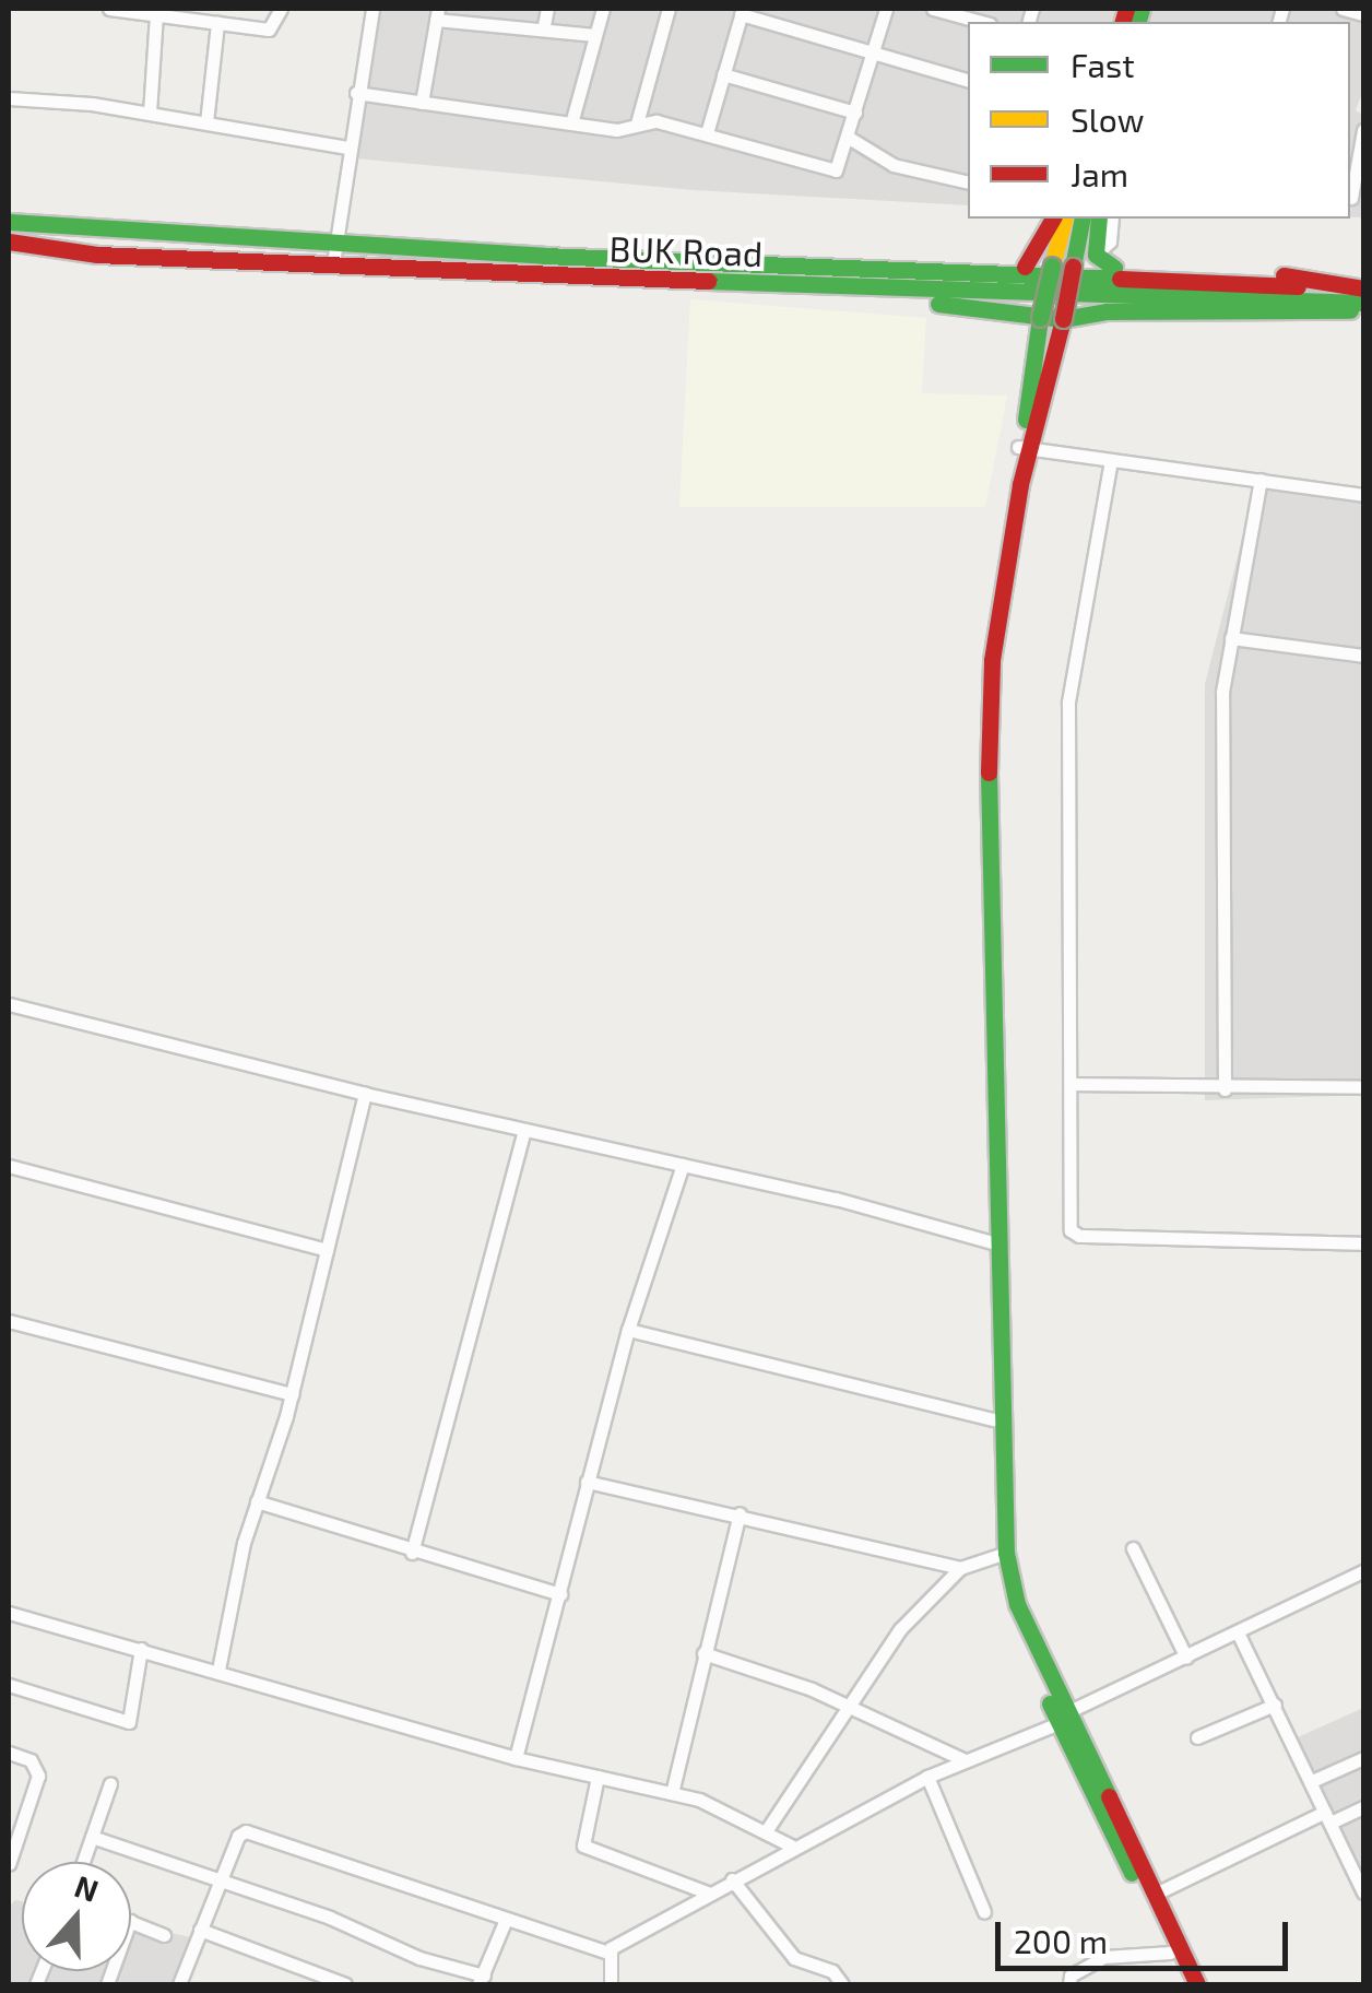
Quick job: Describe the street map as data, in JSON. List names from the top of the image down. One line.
{"streets":{"main road":["BUK Road"]},"legend":["Fast","Slow","Jam"],"scale_bar":"200 m","north":"top"}
